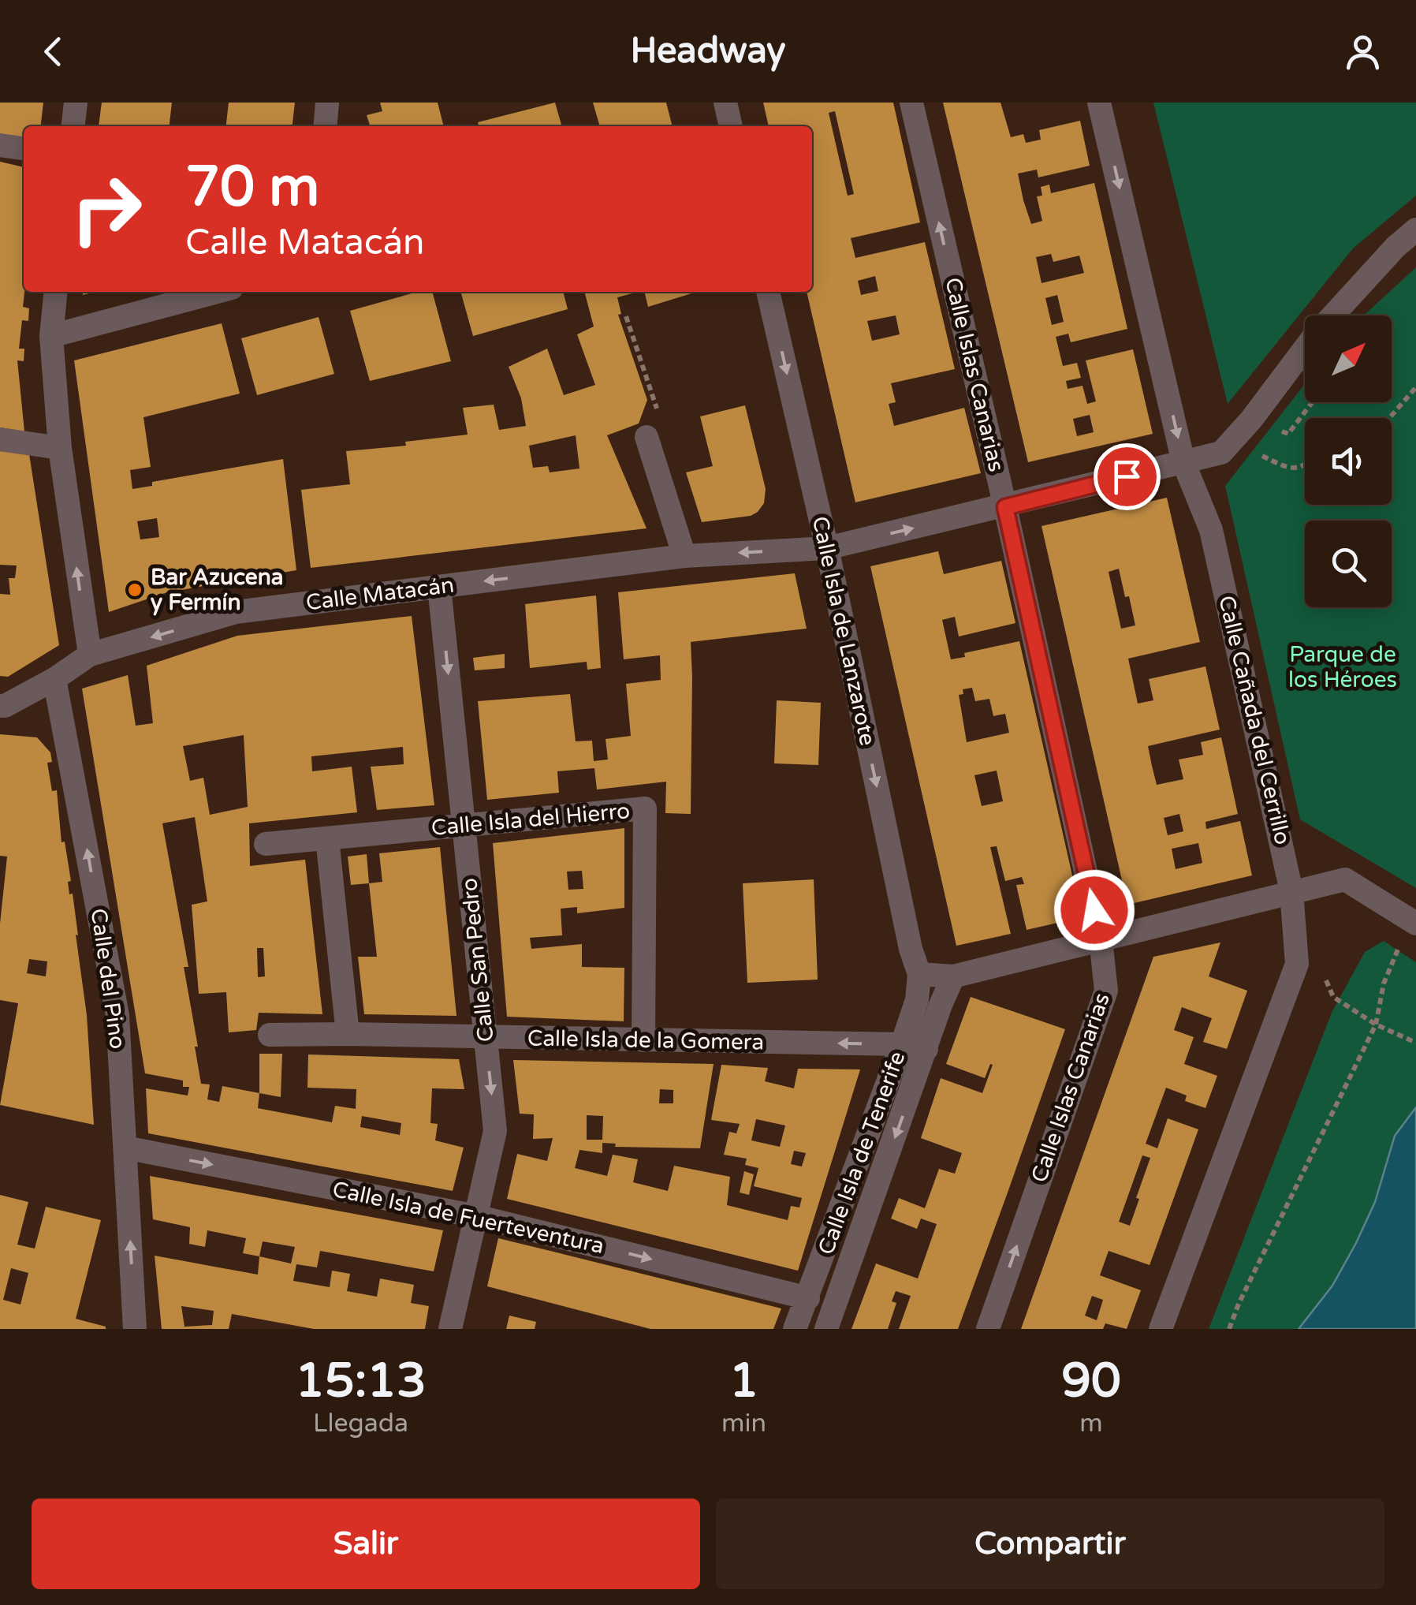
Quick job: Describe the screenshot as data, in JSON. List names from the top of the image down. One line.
{"streets":{"street":["Calle Islas Canarias","Calle Matacán","Calle Isla de Lanzarote","Calle Cañada del Cerrillo","Calle Isla del Hierro","Calle San Pedro","Calle del Pino","Calle Isla de la Gomera","Calle Isla de Tenerife","Calle Isla de Fuerteventura"]},"crossings":[["Calle Islas Canarias","Calle Matacán"],["Calle Matacán","Calle Isla de Lanzarote"],["Calle Matacán","Calle Cañada del Cerrillo"],["Calle Matacán","Calle San Pedro"],["Calle Matacán","Calle del Pino"],["Calle Isla de Lanzarote","Calle Isla de Tenerife"],["Calle Isla del Hierro","Calle San Pedro"],["Calle Isla del Hierro","Calle Isla de la Gomera"],["Calle San Pedro","Calle Isla de la Gomera"],["Calle San Pedro","Calle Isla de Fuerteventura"],["Calle del Pino","Calle Isla de Fuerteventura"],["Calle Isla de la Gomera","Calle Isla de Tenerife"],["Calle Isla de Tenerife","Calle Isla de Fuerteventura"]],"one_way":["Calle Islas Canarias","Calle Isla de Lanzarote","Calle San Pedro","Calle del Pino","Calle Isla de la Gomera","Calle Isla de Fuerteventura"],"parks":["Parque de los Héroes"],"places":["Bar Azucena y Fermín"],"north":"top right","page":{"header":"Headway","turn":["70 m","Calle Matacán"],"eta":["15:13","Llegada","1","min","90","m"],"buttons":["Salir","Compartir"]}}
